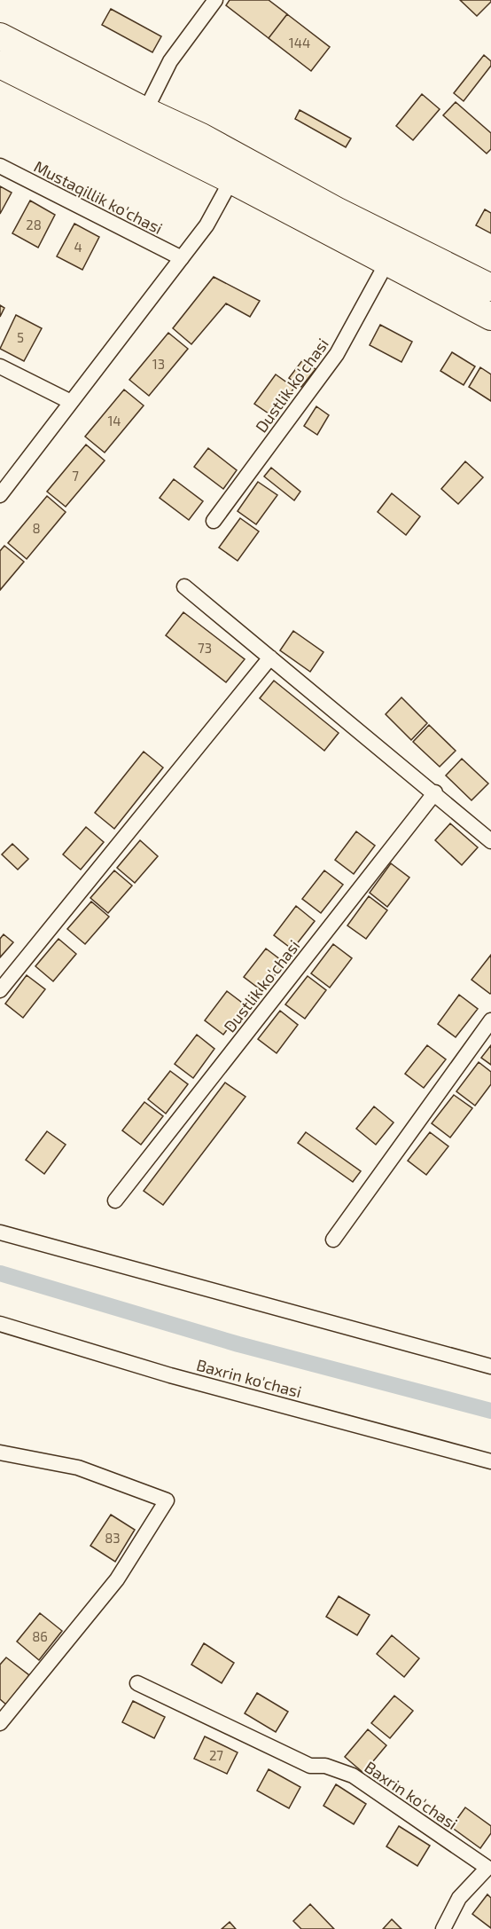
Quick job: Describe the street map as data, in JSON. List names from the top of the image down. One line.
{"streets":{"street":["Mustaqillik ko'chasi","Dustlik ko'chasi","Baxrin ko'chasi"]},"house_numbers":["144","28","4","5","13","14","7","8","73","83","86","27"]}
